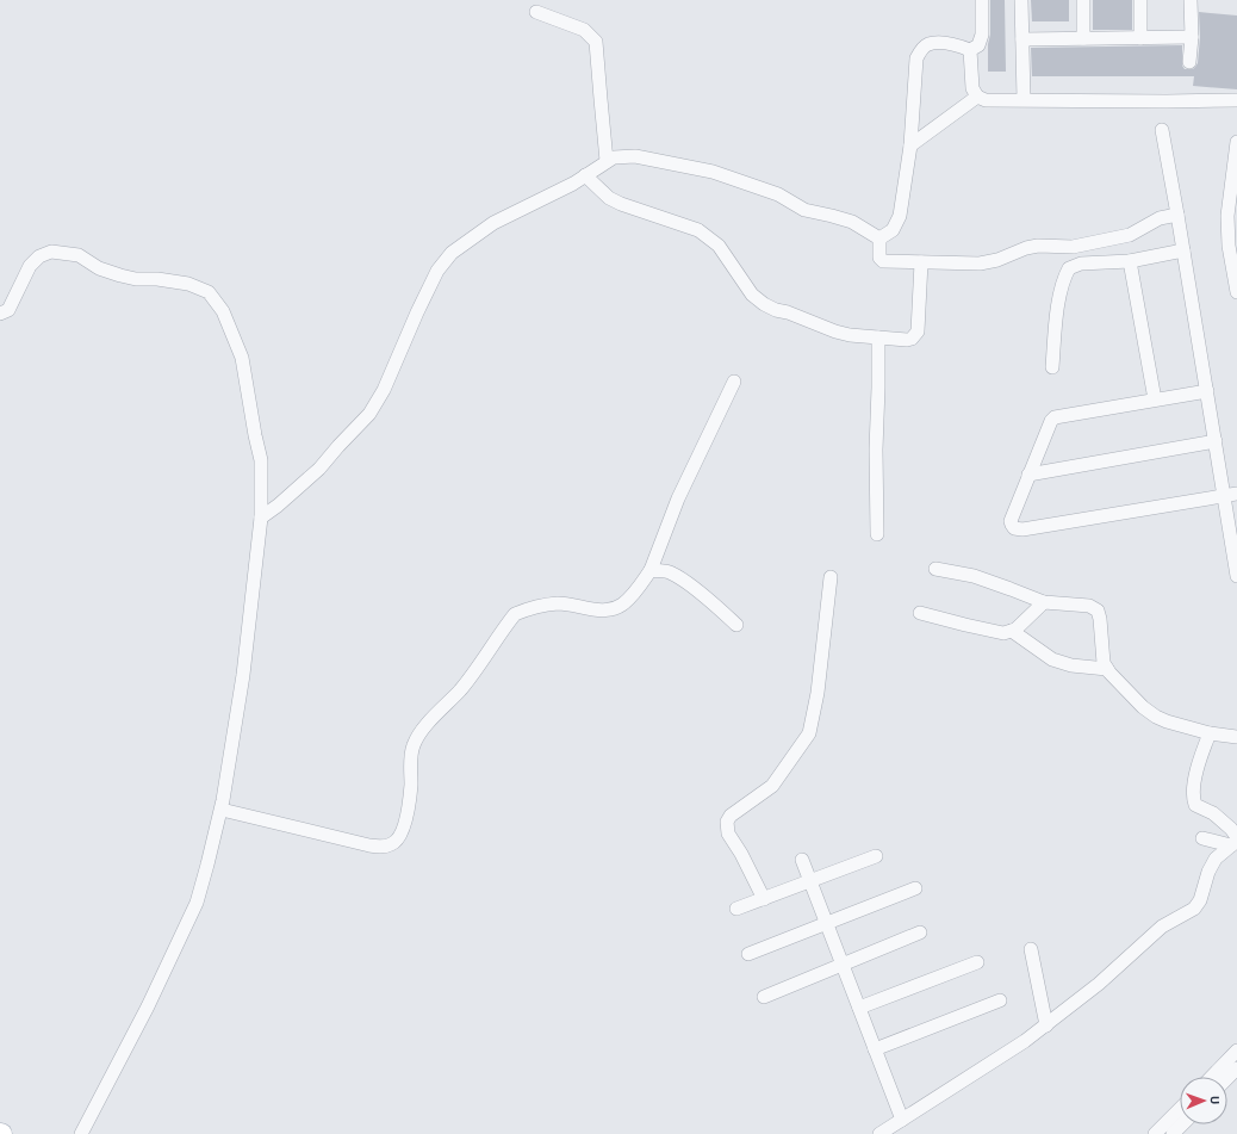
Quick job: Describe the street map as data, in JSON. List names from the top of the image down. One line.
{"north":"right"}
